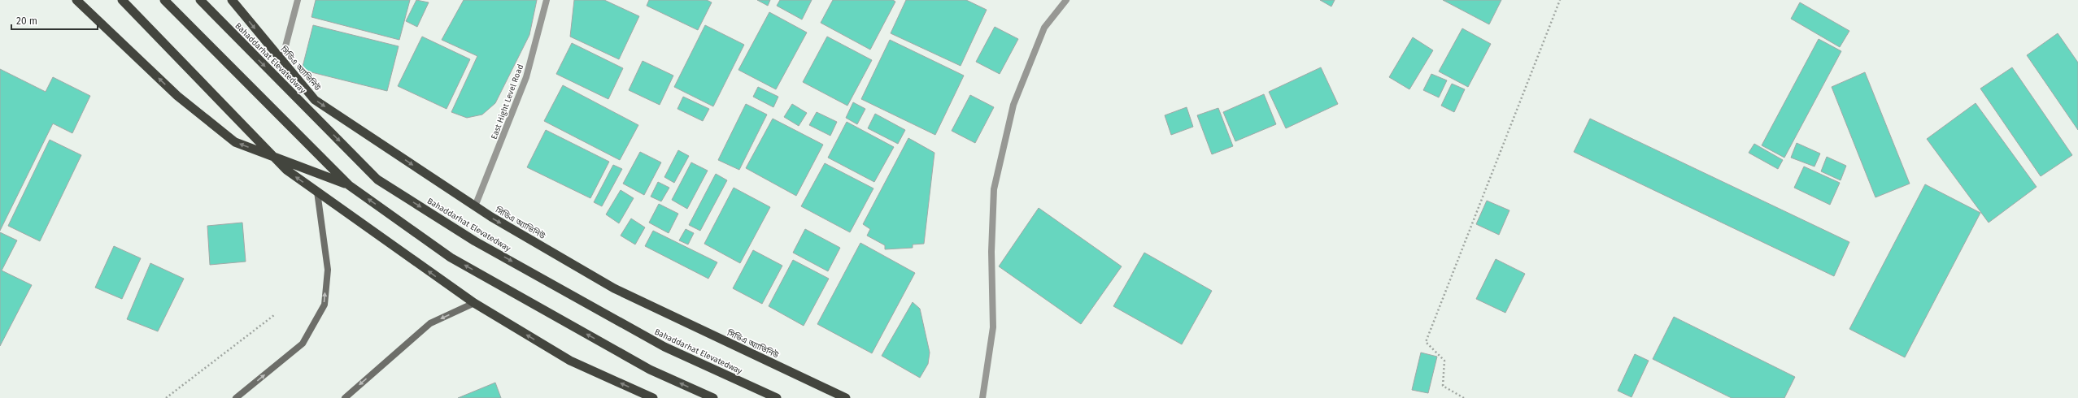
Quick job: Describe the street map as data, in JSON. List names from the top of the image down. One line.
{"streets":{"highway":["Bahaddarhat Elevatedway","সিডিএ অ্যাভিনিউ"],"street":["East Hight Level Road"]},"crossings":[["সিডিএ অ্যাভিনিউ","East Hight Level Road"]],"scale_bar":"20 m"}
